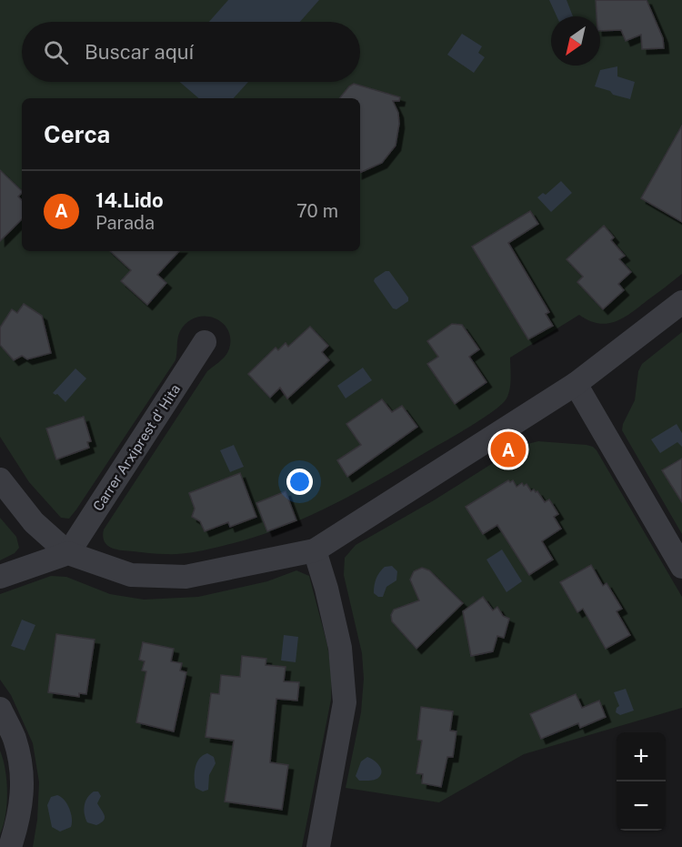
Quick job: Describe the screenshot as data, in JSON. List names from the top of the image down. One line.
{"streets":{"street":["Carrer Arxiprest d' Hita"]},"north":"bottom left","page":{"search":"Buscar aquí","heading":"Cerca","list":[{"mark":"A","name":"14.Lido","note":"Parada","value":"70 m"}],"pins":"A","map_buttons":["+","−"]}}
